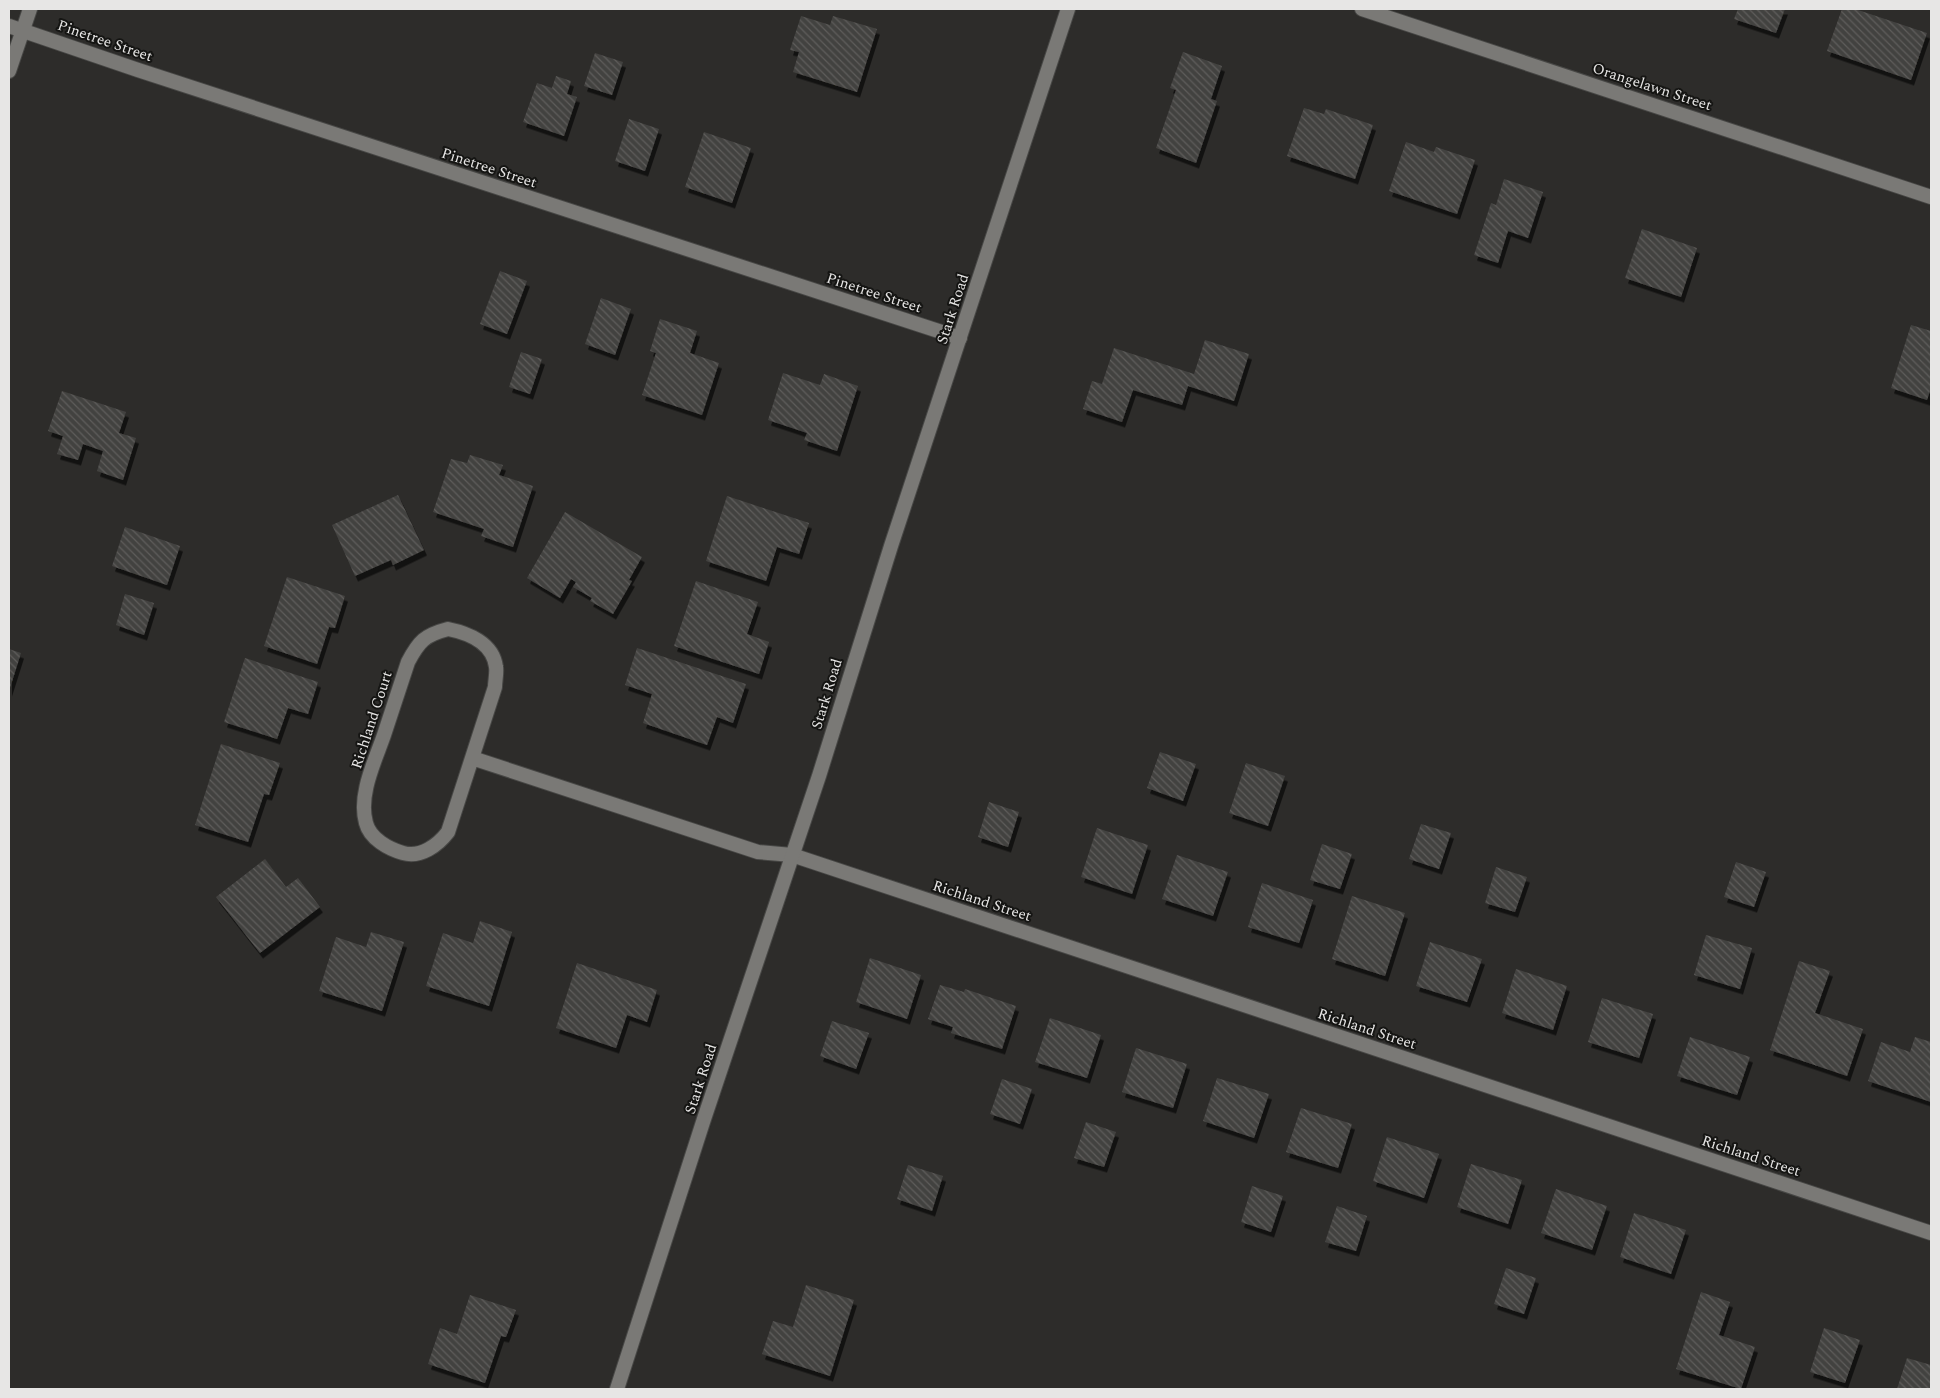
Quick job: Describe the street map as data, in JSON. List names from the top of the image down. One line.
{"streets":{"street":["Pinetree Street","Orangelawn Street","Stark Road","Richland Court","Richland Street"]},"crossings":[["Pinetree Street","Stark Road"],["Stark Road","Richland Street"]]}
